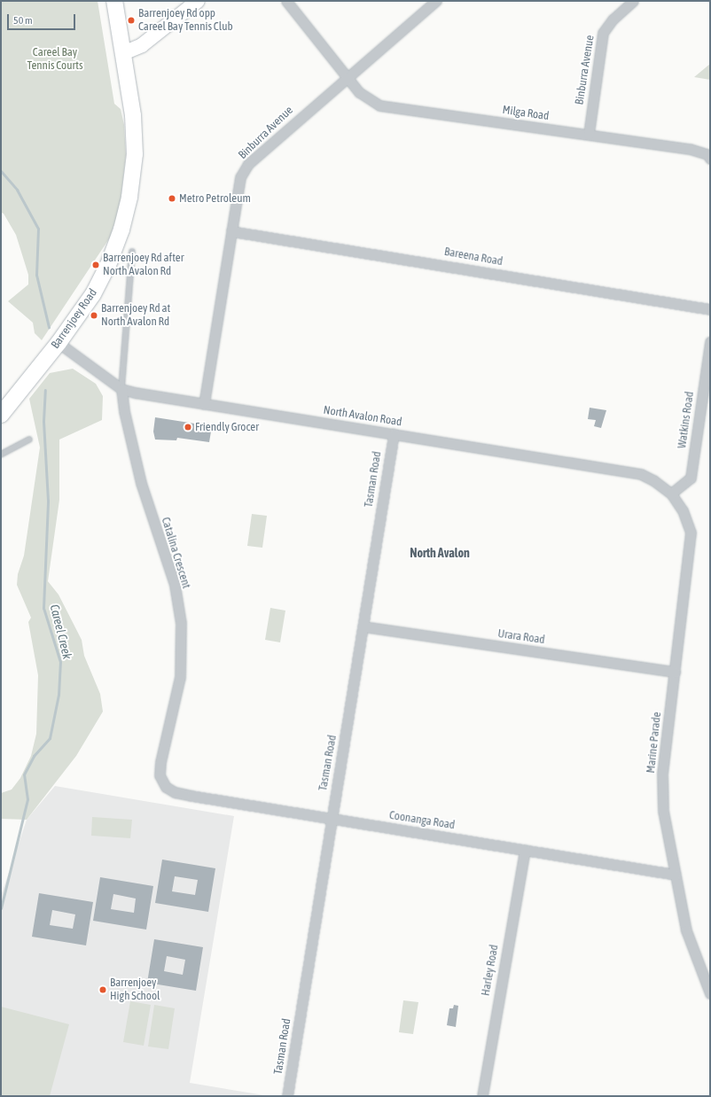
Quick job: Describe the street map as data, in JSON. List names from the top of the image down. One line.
{"streets":{"main road":["Barrenjoey Road"],"street":["Binburra Avenue","Milga Road","Bareena Road","North Avalon Road","Watkins Road","Tasman Road","Catalina Crescent","Urara Road","Marine Parade","Coonanga Road","Harley Road"]},"crossings":[["Binburra Avenue","Milga Road"],["Binburra Avenue","Bareena Road"],["Binburra Avenue","North Avalon Road"],["Barrenjoey Road","North Avalon Road"],["North Avalon Road","Watkins Road"],["North Avalon Road","Tasman Road"],["North Avalon Road","Catalina Crescent"],["North Avalon Road","Marine Parade"],["Watkins Road","Marine Parade"],["Tasman Road","Urara Road"],["Tasman Road","Coonanga Road"],["Catalina Crescent","Coonanga Road"],["Urara Road","Marine Parade"],["Marine Parade","Coonanga Road"],["Coonanga Road","Harley Road"]],"districts":["North Avalon"],"water":["Careel Creek"],"parks":["Careel Bay Tennis Courts"],"places":["Barrenjoey Rd opp Careel Bay Tennis Club","Metro Petroleum","Barrenjoey Rd after North Avalon Rd","Barrenjoey Rd at North Avalon Rd","Friendly Grocer","Barrenjoey High School"],"scale_bar":"50 m"}
